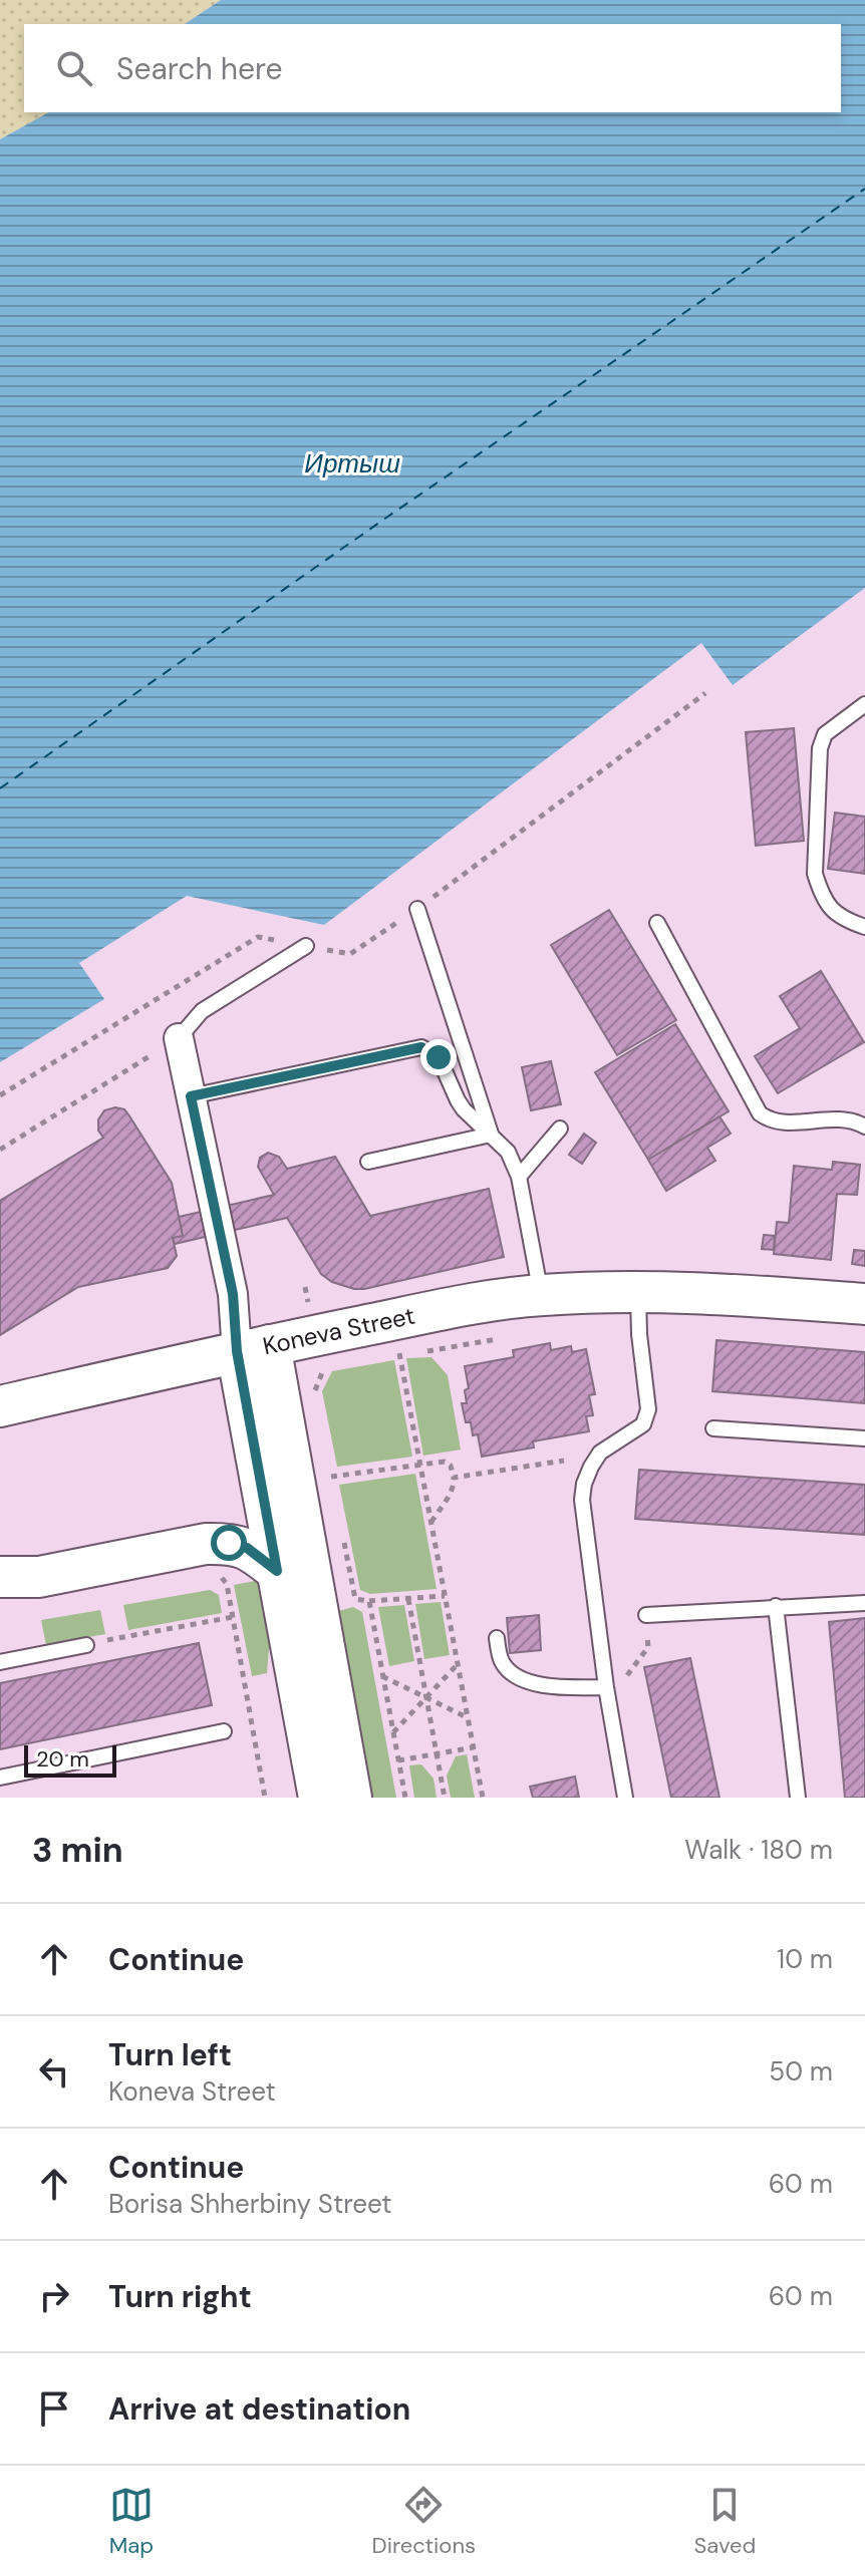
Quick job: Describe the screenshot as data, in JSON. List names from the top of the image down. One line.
{"streets":{"main road":["Koneva Street"]},"water":["Иртыш"],"scale_bar":"20 m","page":{"search":"Search here","scale":"20 m","heading":["3 min","Walk · 180 m"],"list":[["Continue","10 m"],["Turn left","Koneva Street","50 m"],["Continue","Borisa Shherbiny Street","60 m"],["Turn right","60 m"],"Arrive at destination"],"nav":["Map","Directions","Saved"]}}
